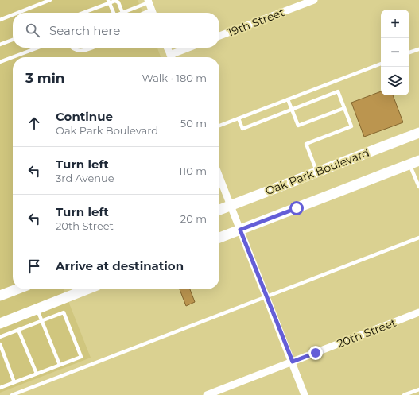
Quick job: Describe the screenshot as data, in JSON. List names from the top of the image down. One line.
{"streets":{"street":["19th Street","Oak Park Boulevard","20th Street"]},"page":{"map_buttons":["+","−"],"search":"Search here","heading":["3 min","Walk · 180 m"],"list":[["Continue","Oak Park Boulevard","50 m"],["Turn left","3rd Avenue","110 m"],["Turn left","20th Street","20 m"],"Arrive at destination"]}}
